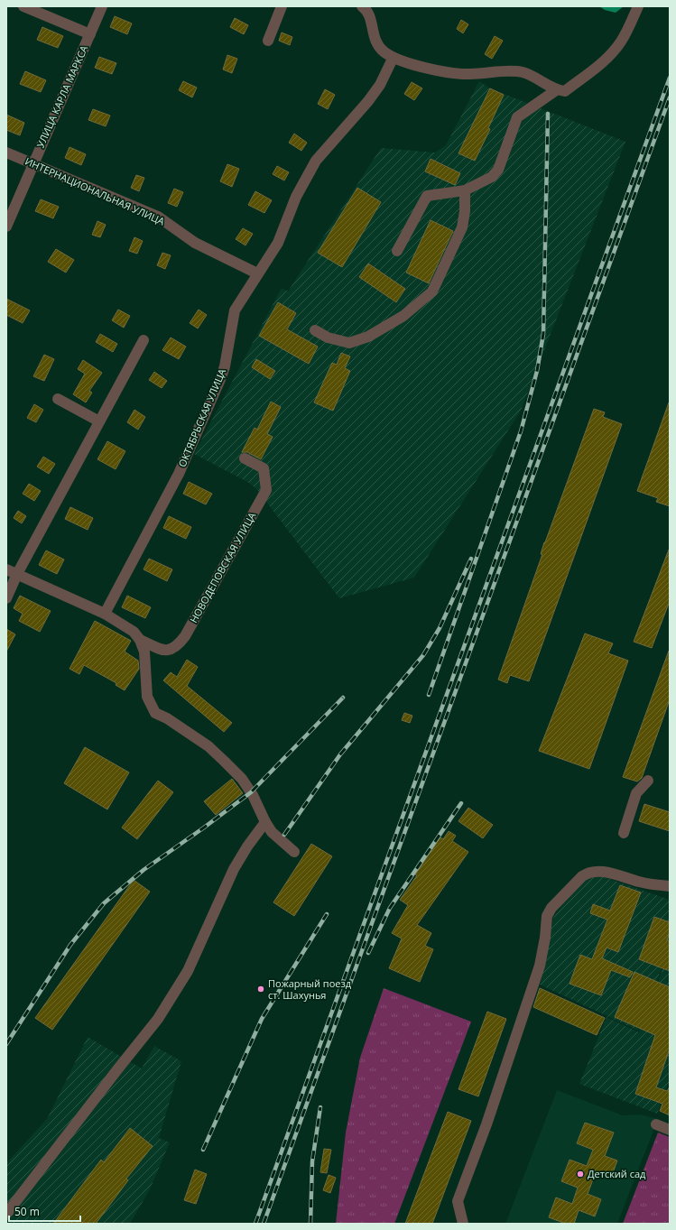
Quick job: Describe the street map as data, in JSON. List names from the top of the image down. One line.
{"streets":{"street":["УЛИЦА КАРЛА МАРКСА","ИНТЕРНАЦИОНАЛЬНАЯ УЛИЦА","ОКТЯБРЬСКАЯ УЛИЦА","НОВОДЕПОВСКАЯ УЛИЦА"]},"crossings":[["УЛИЦА КАРЛА МАРКСА","ИНТЕРНАЦИОНАЛЬНАЯ УЛИЦА"],["ИНТЕРНАЦИОНАЛЬНАЯ УЛИЦА","ОКТЯБРЬСКАЯ УЛИЦА"]],"places":["Пожарный поезд ст. Шахунья","Детский сад"],"scale_bar":"50 m"}
